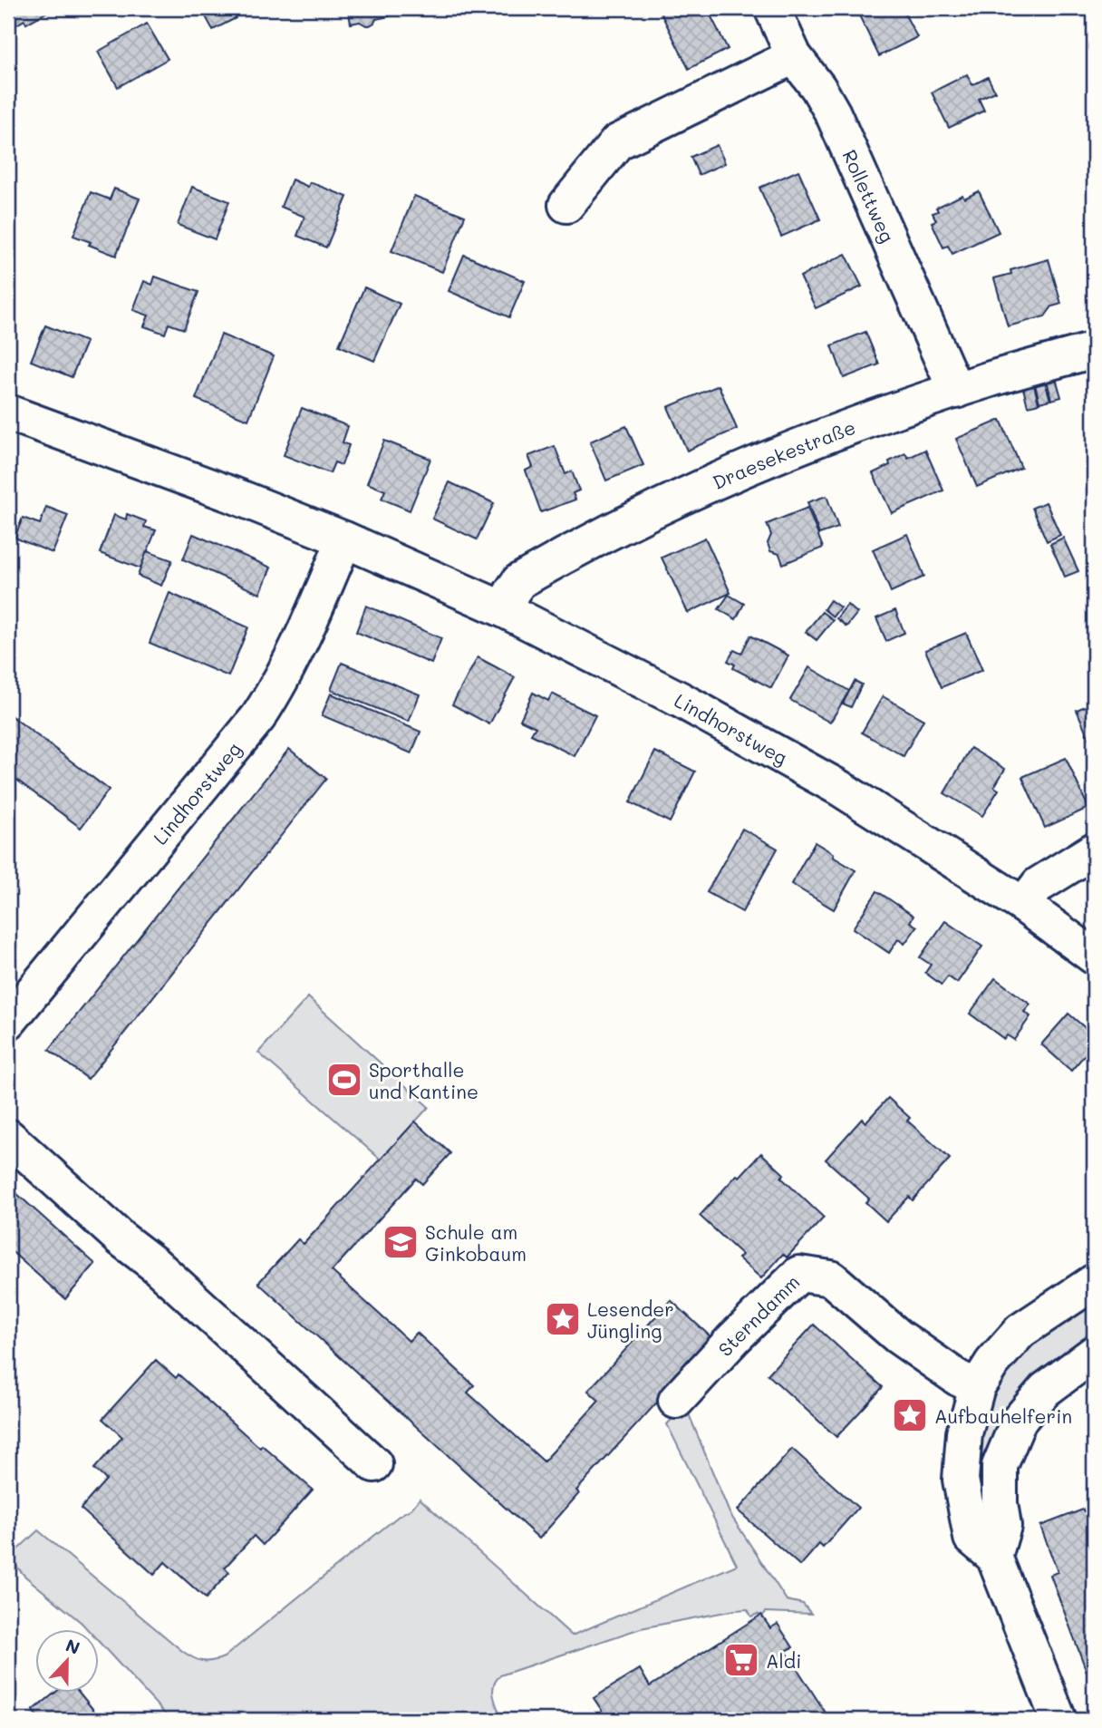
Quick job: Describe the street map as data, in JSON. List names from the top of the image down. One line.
{"streets":{"street":["Rollettweg","Draesekestraße","Lindhorstweg","Sterndamm"]},"crossings":[["Rollettweg","Draesekestraße"],["Draesekestraße","Lindhorstweg"]],"places":{"sports":["Sporthalle und Kantine"],"school or university":["Schule am Ginkobaum"],"place":["Lesender Jüngling","Aufbauhelferin"],"supermarket":["Aldi"]},"north":"top"}
